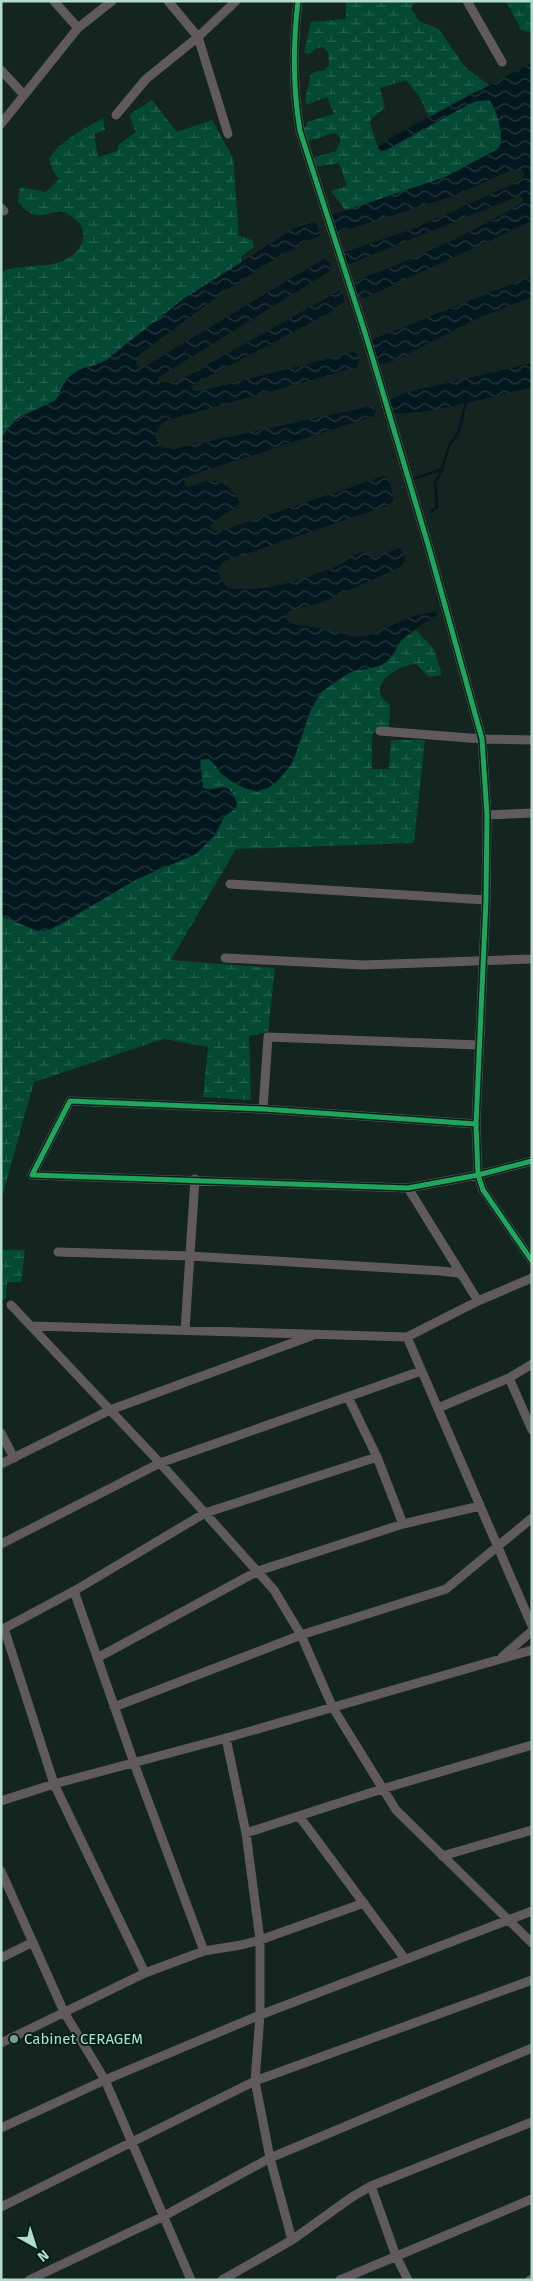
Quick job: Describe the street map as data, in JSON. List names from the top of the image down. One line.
{"places":["Cabinet CERAGEM"],"north":"bottom right"}
